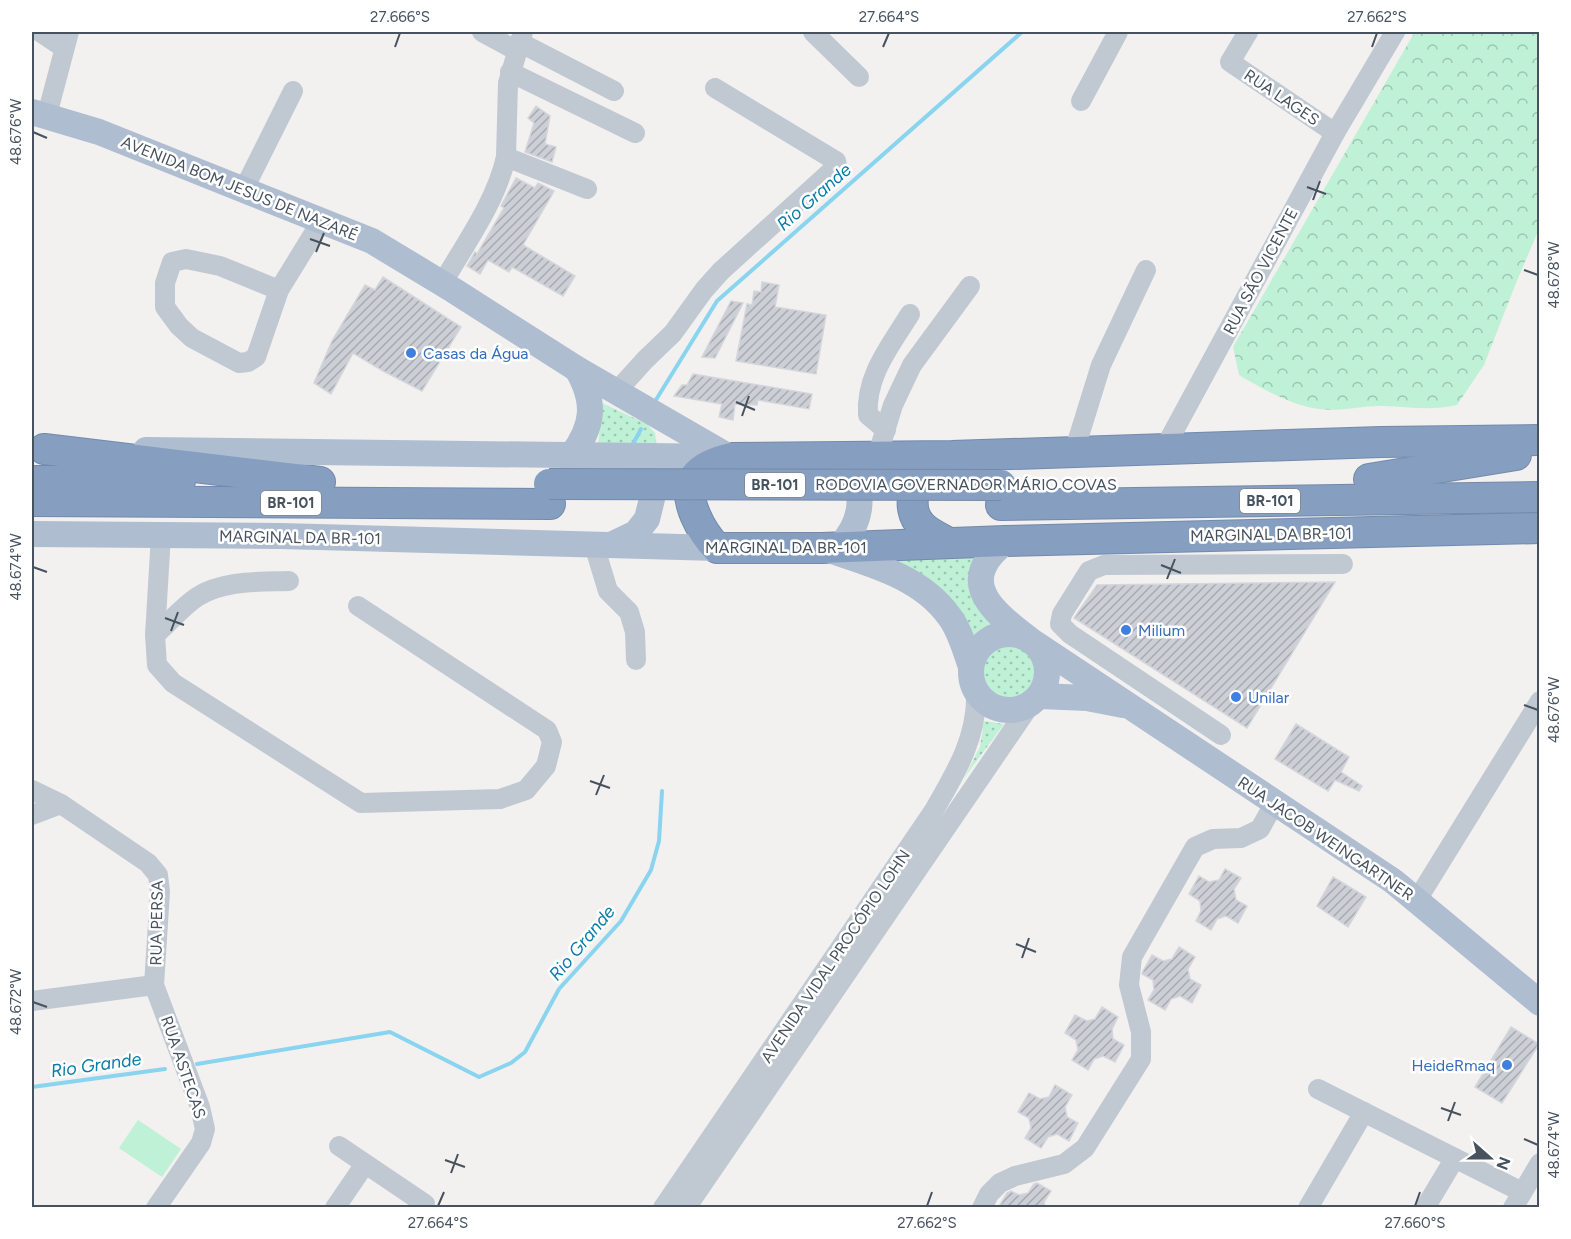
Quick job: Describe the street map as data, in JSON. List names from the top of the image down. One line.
{"streets":{"highway":["RODOVIA GOVERNADOR MÁRIO COVAS","BR-101","MARGINAL DA BR-101"],"main road":["AVENIDA BOM JESUS DE NAZARÉ","RUA JACOB WEINGARTNER"],"street":["RUA LAGES","RUA SÃO VICENTE","RUA PERSA","AVENIDA VIDAL PROCÓPIO LOHN","RUA ASTECAS"]},"crossings":[["RUA LAGES","RUA SÃO VICENTE"],["MARGINAL DA BR-101","RUA JACOB WEINGARTNER"],["RUA JACOB WEINGARTNER","AVENIDA VIDAL PROCÓPIO LOHN"],["RUA PERSA","RUA ASTECAS"]],"water":["Rio Grande"],"places":["Casas da Água","Milium","Unilar","HeideRmaq"],"north":"right","coordinates":["27.666°S","27.664°S","27.662°S","48.676°W","48.678°W","48.674°W","48.672°W","27.660°S"]}
